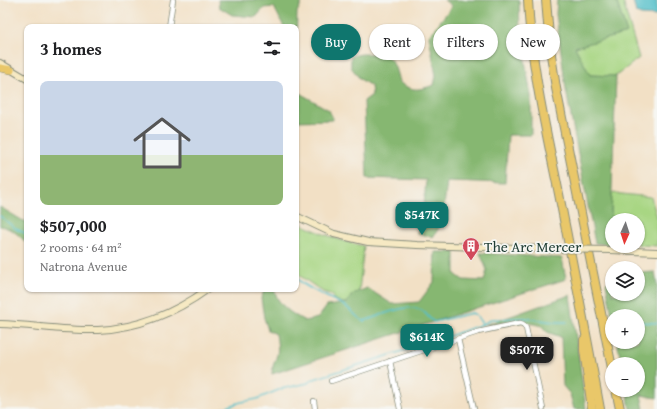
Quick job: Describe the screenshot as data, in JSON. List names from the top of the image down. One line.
{"places":{"building":["The Arc Mercer"]},"north":"bottom","page":{"chip":["Buy","Rent","Filters","New"],"heading":"3 homes","list":[{"name":"$507,000","note":"2 rooms · 64 m² · Natrona Avenue"}],"price":["$547K","$614K","$507K"],"map_buttons":["+","−"]}}
